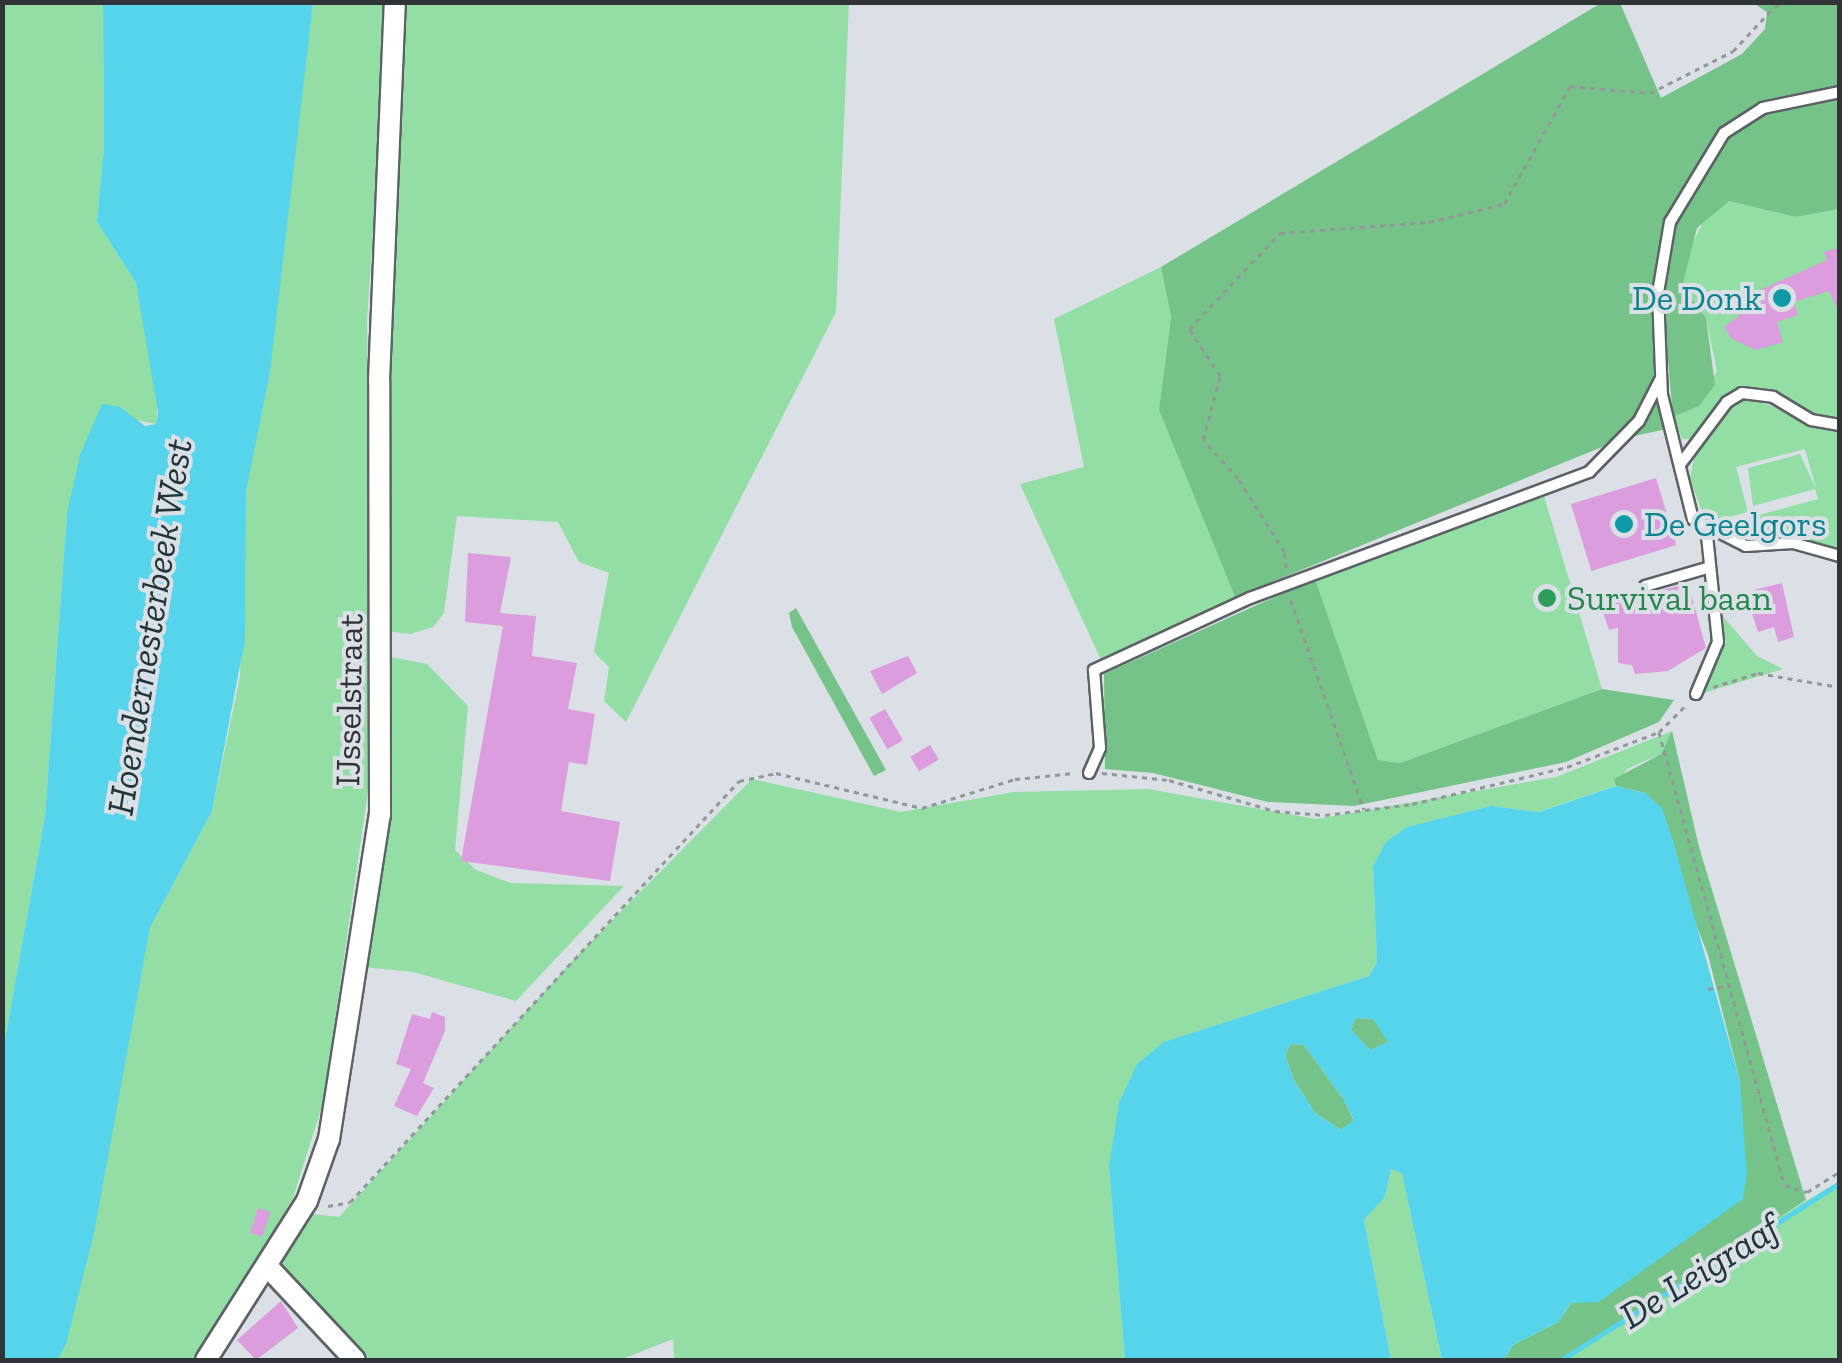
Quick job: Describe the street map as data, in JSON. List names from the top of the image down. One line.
{"streets":{"street":["IJsselstraat"]},"water":["Hoendernesterbeek West","De Leigraaf"],"places":["De Donk","De Geelgors","Survival baan"]}
